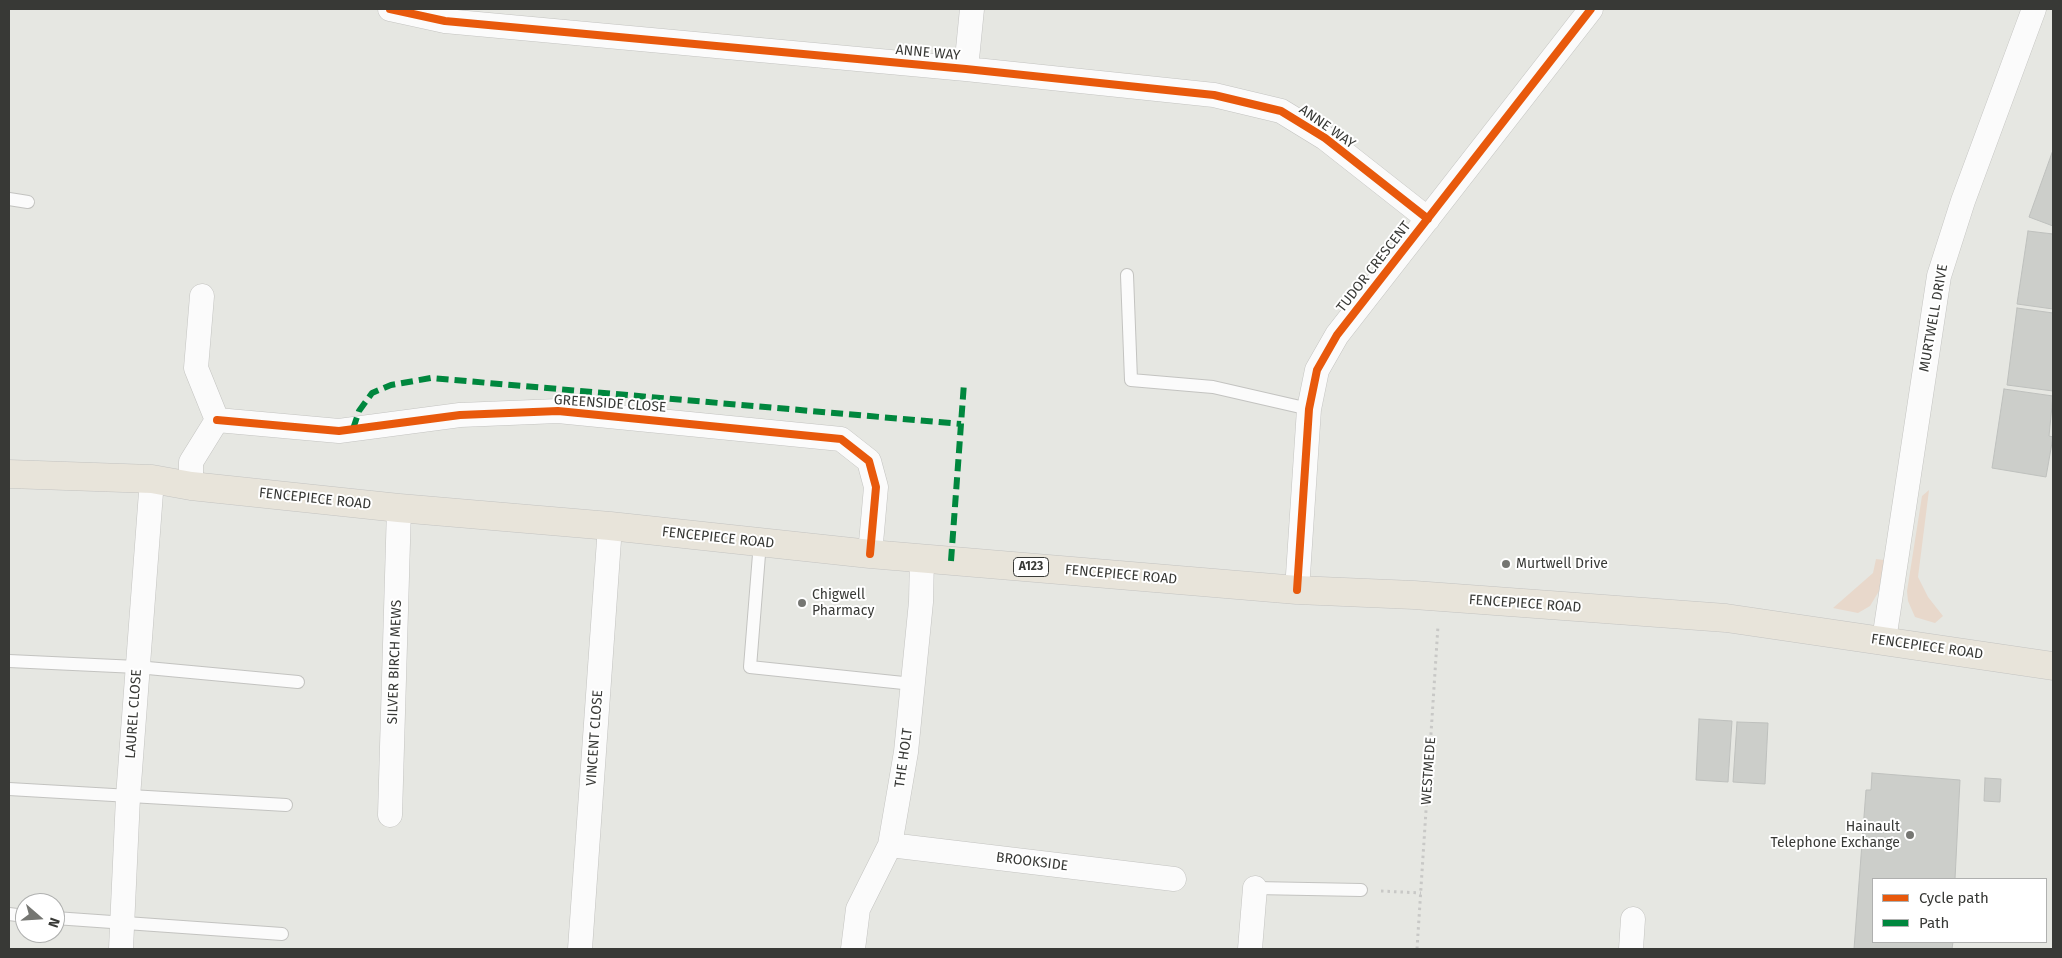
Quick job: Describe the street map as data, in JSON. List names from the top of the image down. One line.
{"streets":{"main road":["FENCEPIECE ROAD","A123"],"street":["ANNE WAY","TUDOR CRESCENT","MURTWELL DRIVE","GREENSIDE CLOSE","SILVER BIRCH MEWS","LAUREL CLOSE","VINCENT CLOSE","THE HOLT","BROOKSIDE"],"path":["WESTMEDE"]},"crossings":[["ANNE WAY","TUDOR CRESCENT"],["TUDOR CRESCENT","FENCEPIECE ROAD"],["MURTWELL DRIVE","FENCEPIECE ROAD"],["GREENSIDE CLOSE","FENCEPIECE ROAD"],["FENCEPIECE ROAD","SILVER BIRCH MEWS"],["FENCEPIECE ROAD","LAUREL CLOSE"],["FENCEPIECE ROAD","VINCENT CLOSE"],["FENCEPIECE ROAD","THE HOLT"],["THE HOLT","BROOKSIDE"]],"places":["Murtwell Drive","Chigwell Pharmacy","Hainault Telephone Exchange"],"legend":["Cycle path","Path"],"north":"right"}
